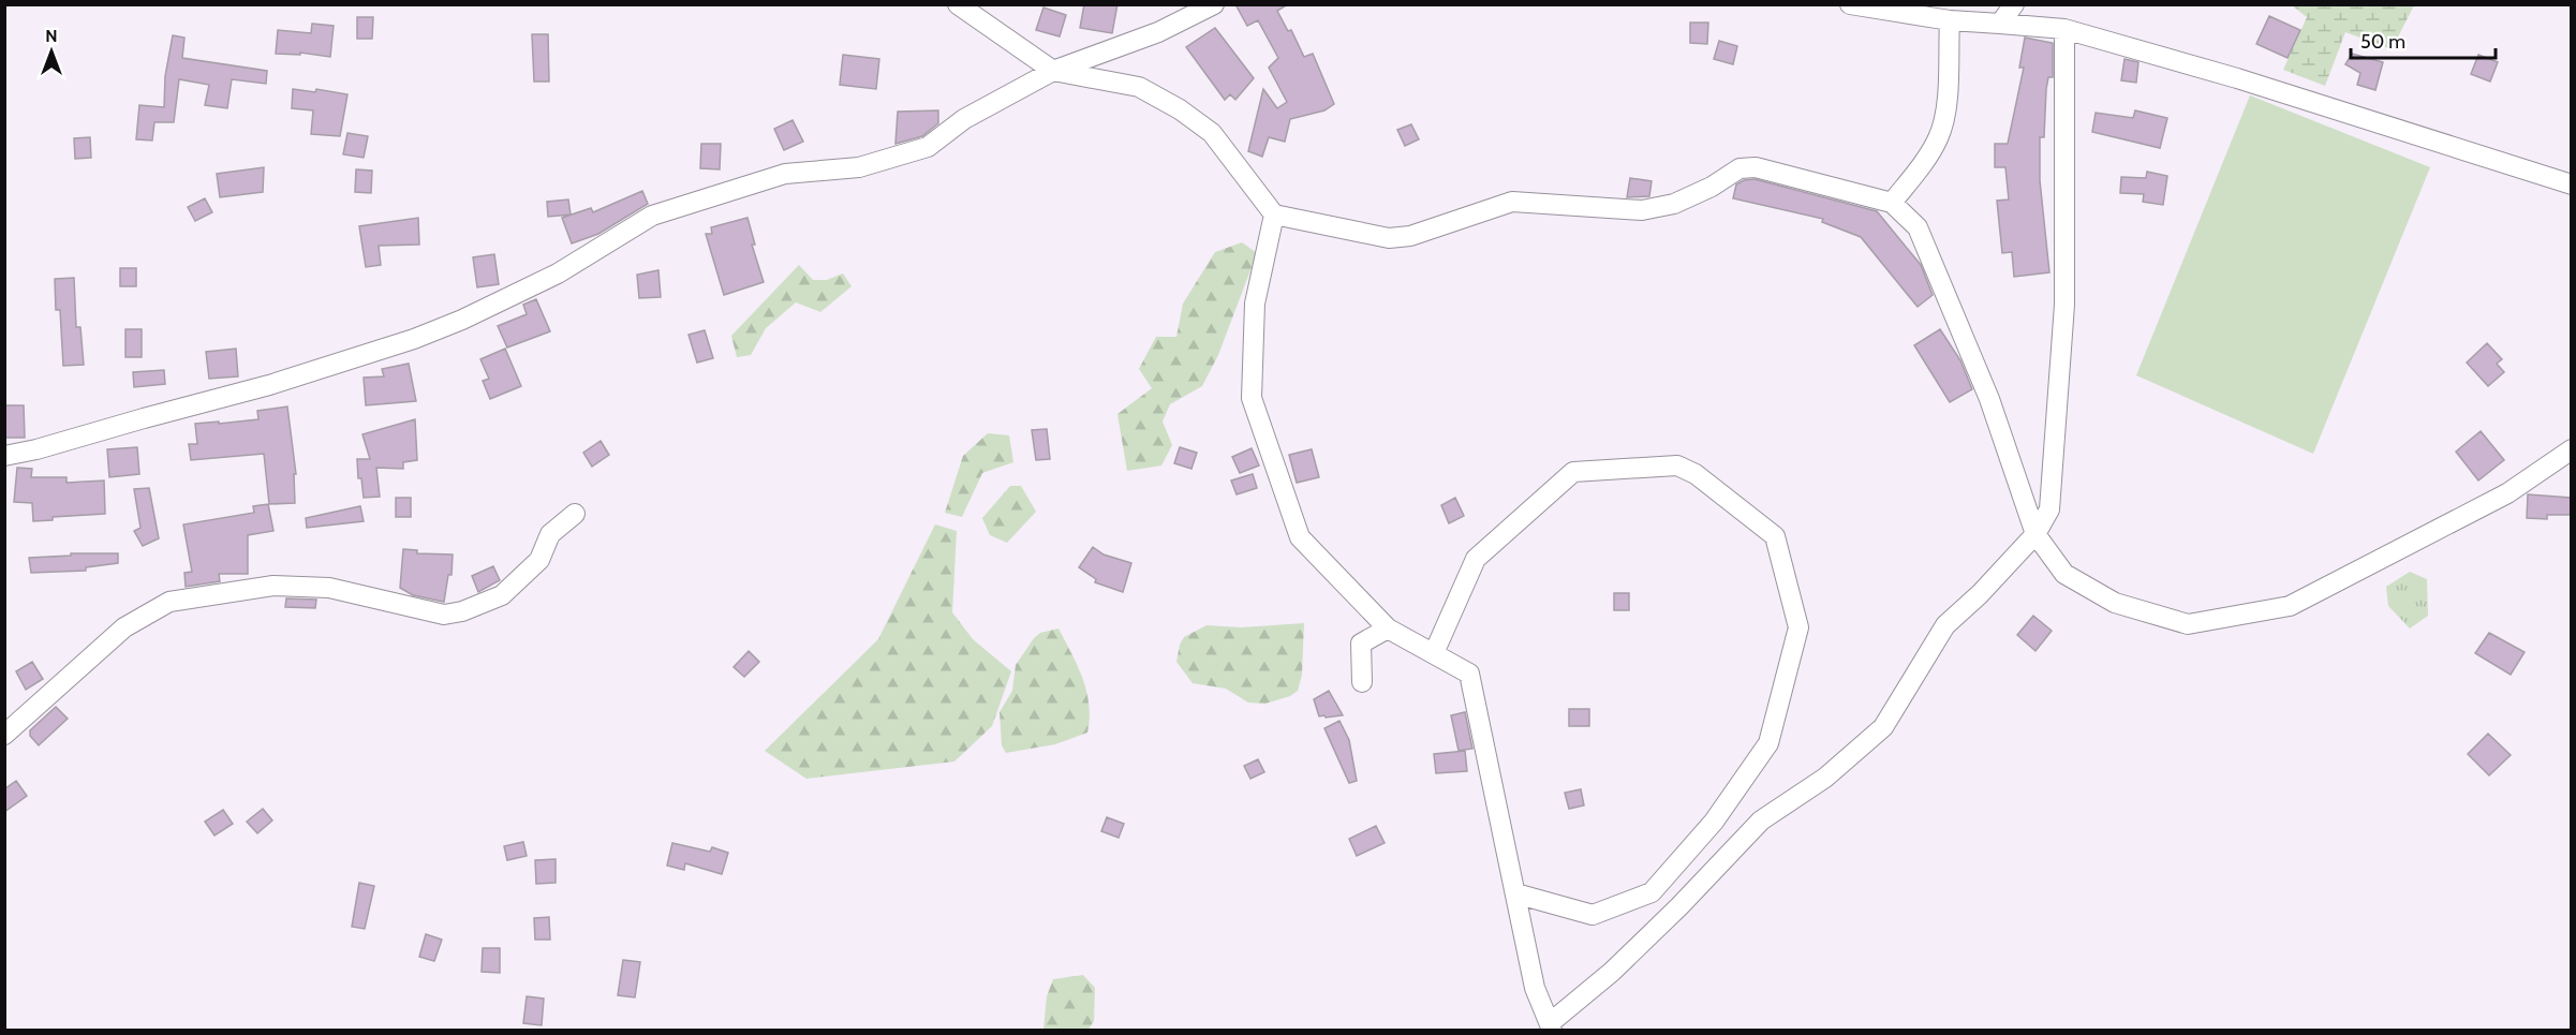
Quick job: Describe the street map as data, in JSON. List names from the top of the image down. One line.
{"scale_bar":"50 m","north":"top"}
